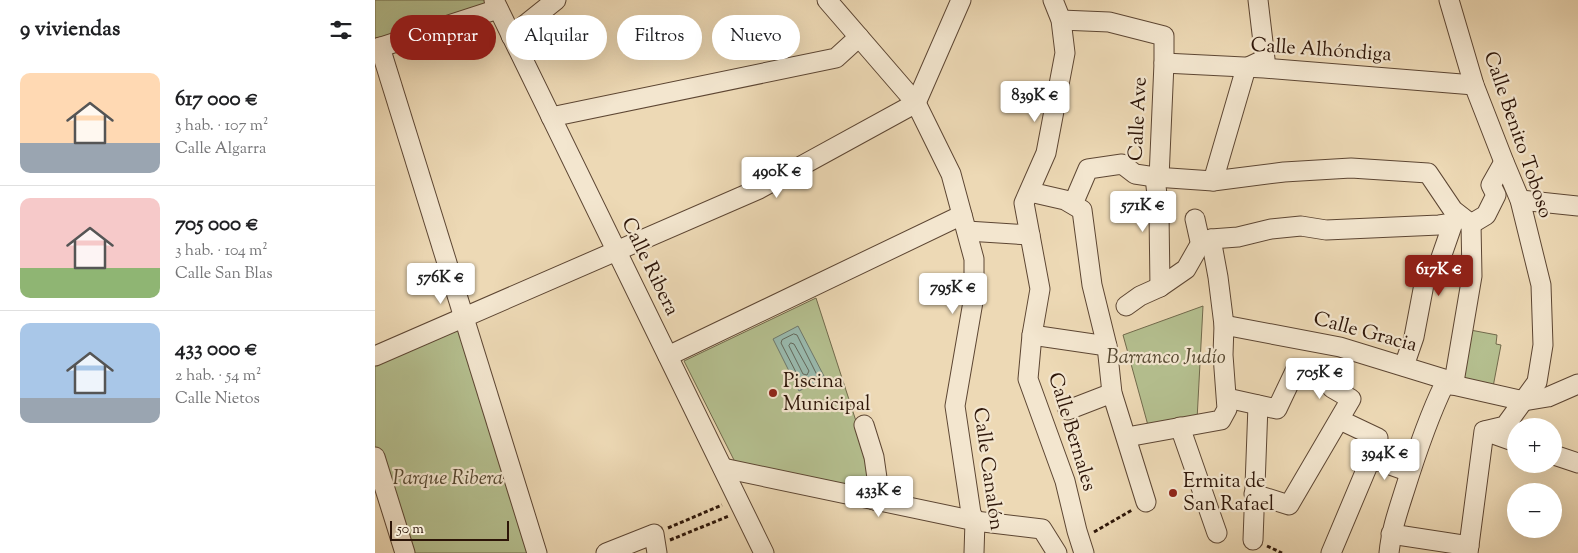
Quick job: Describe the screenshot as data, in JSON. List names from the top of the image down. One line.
{"streets":{"street":["Calle Alhóndiga","Calle Ave","Calle Benito Toboso","Calle Ribera","Calle Gracia","Calle Bernales","Calle Canalón"]},"crossings":[["Calle Alhóndiga","Calle Ave"],["Calle Alhóndiga","Calle Benito Toboso"],["Calle Ave","Calle Bernales"],["Calle Benito Toboso","Calle Gracia"]],"parks":["Barranco Judío","Parque Ribera"],"places":["Piscina Municipal","Ermita de San Rafael"],"scale_bar":"50 m","page":{"heading":"9 viviendas","chip":["Comprar","Alquilar","Filtros","Nuevo"],"list":[{"name":"617 000 €","note":"3 hab. · 107 m² · Calle Algarra"},{"name":"705 000 €","note":"3 hab. · 104 m² · Calle San Blas"},{"name":"433 000 €","note":"2 hab. · 54 m² · Calle Nietos"}],"price":["839K €","490K €","571K €","617K €","576K €","795K €","705K €","394K €","433K €"],"map_buttons":["+","−"],"scale":"50 m"}}
